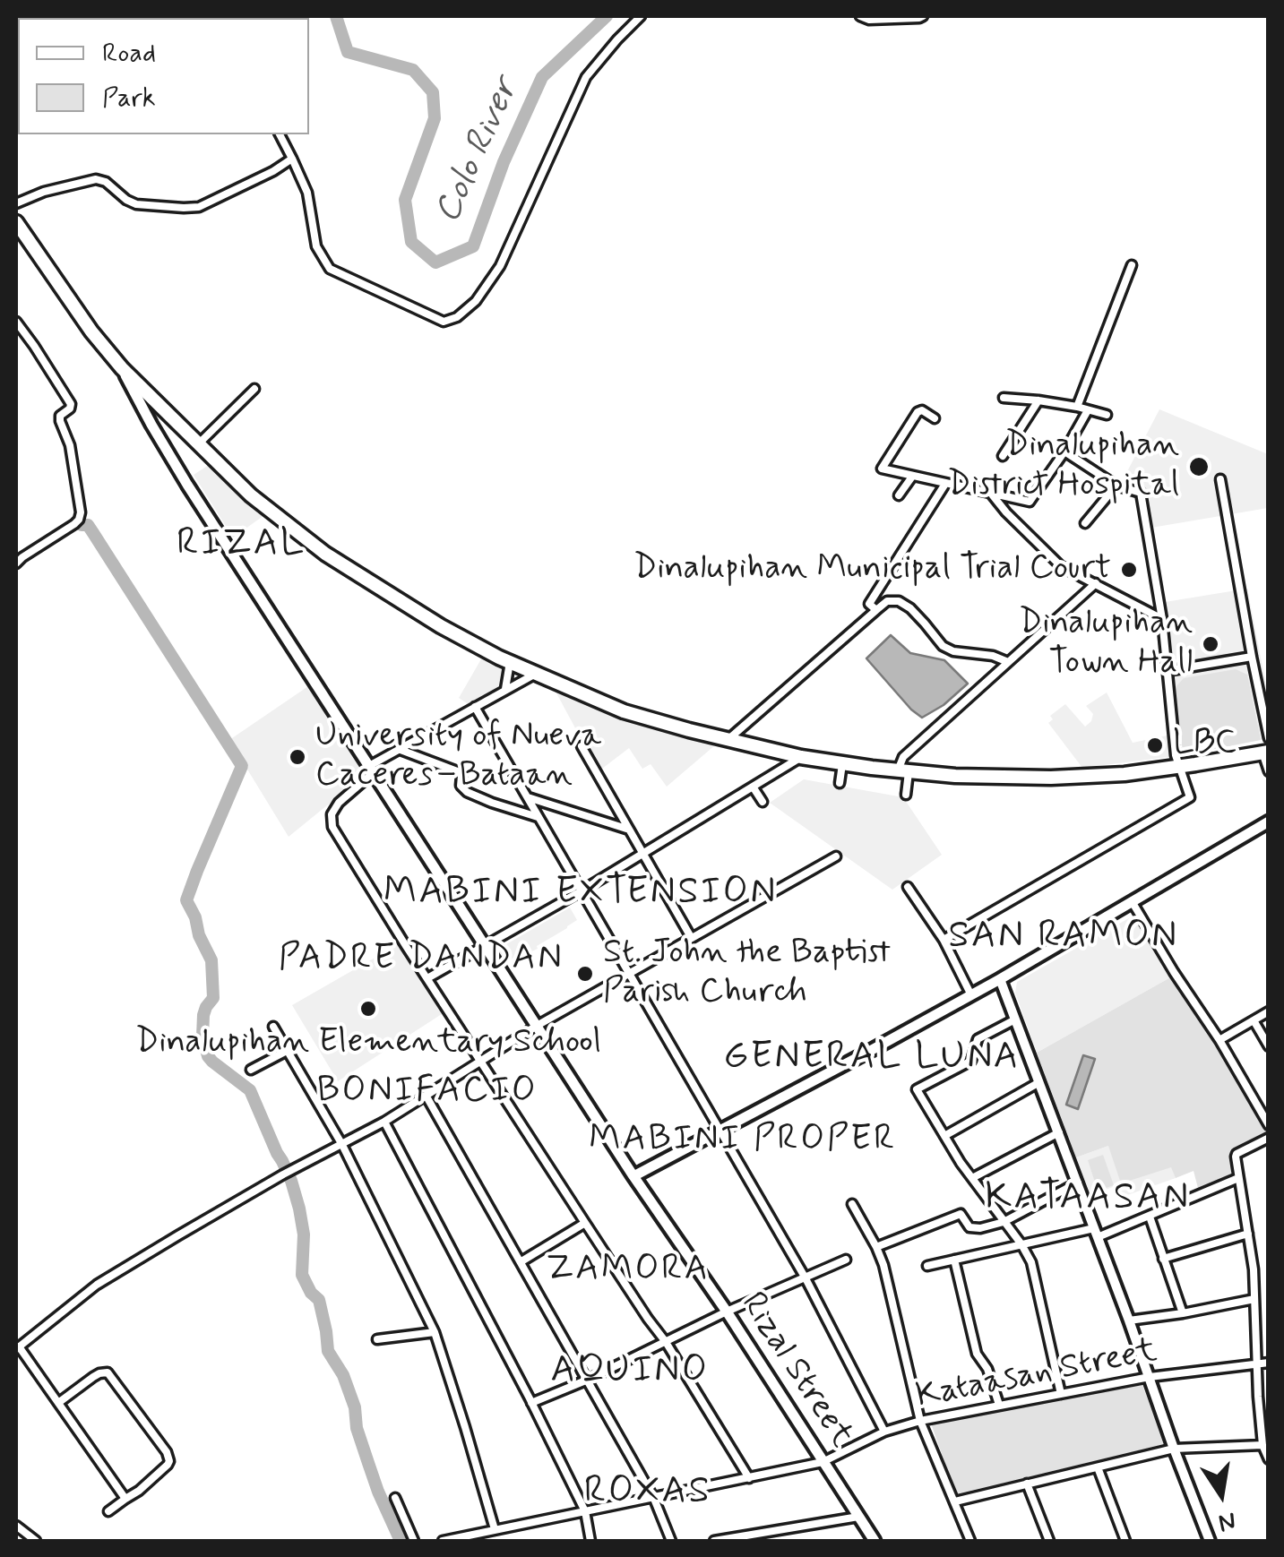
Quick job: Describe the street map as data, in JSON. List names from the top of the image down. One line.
{"streets":{"main road":["Rizal Street"],"street":["Kataasan Street"]},"crossings":[["Rizal Street","Kataasan Street"]],"districts":["RIZAL","MABINI EXTENSION","SAN RAMON","PADRE DANDAN","GENERAL LUNA","BONIFACIO","MABINI PROPER","KATAASAN","ZAMORA","AQUINO","ROXAS"],"water":["Colo River"],"places":["Dinalupihan District Hospital","Dinalupihan Municipal Trial Court","Dinalupihan Town Hall","LBC","University of Nueva Caceres–Bataan","St. John the Baptist Parish Church","Dinalupihan Elementary School"],"legend":["Road","Park"],"north":"bottom"}
